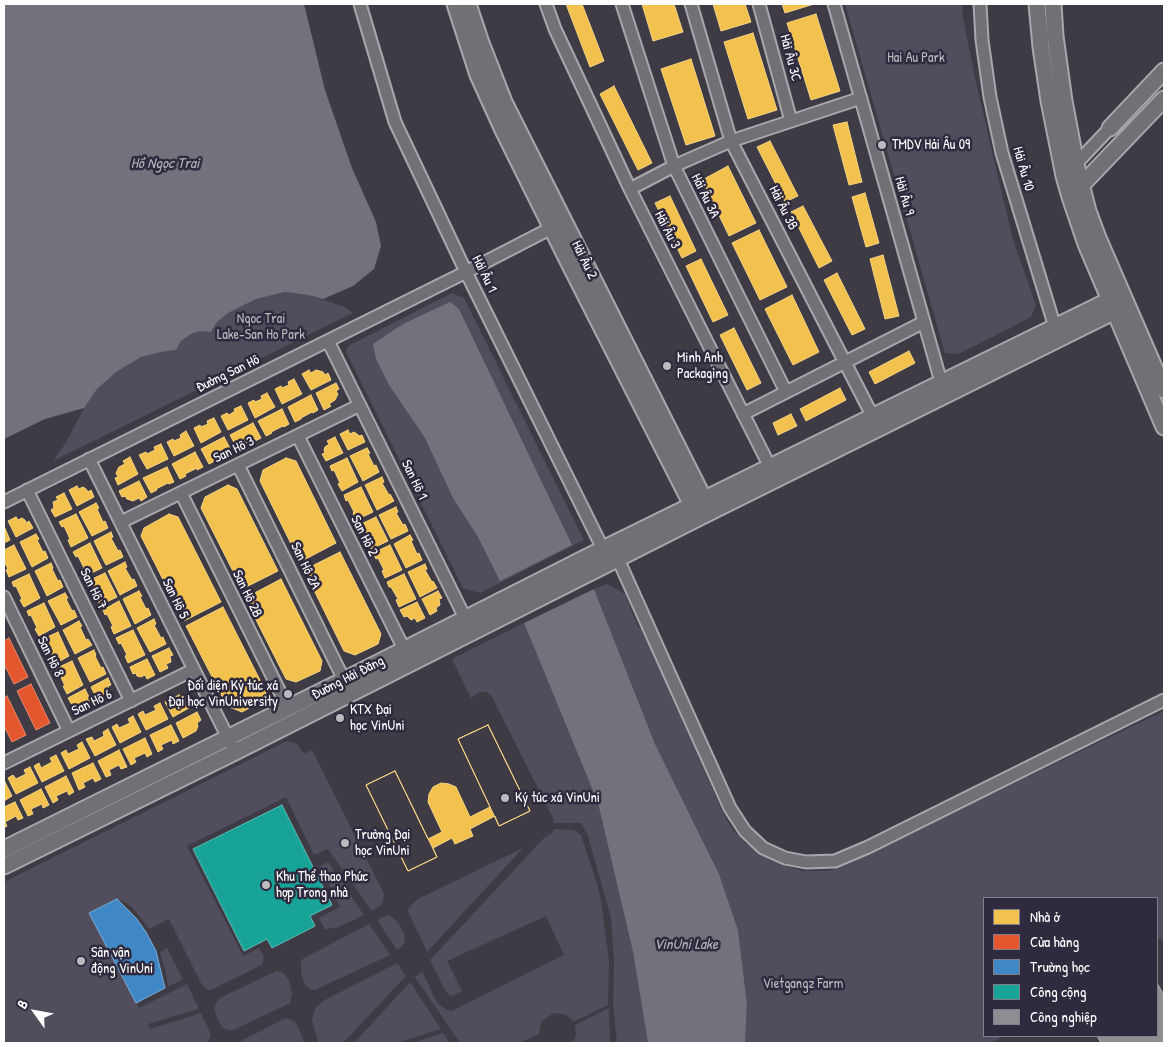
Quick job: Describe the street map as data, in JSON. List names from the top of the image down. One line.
{"streets":{"street":["Hải Âu 3C","Hải Âu 10","Hải Âu 3A","Hải Âu 9","Hải Âu 3B","Hải Âu 3","Hải Âu 2","Hải Âu 1","Đường San Hô","San Hô 3","San Hô 1","San Hô 2","San Hô 2A","San Hô 7","San Hô 2B","San Hô 5","San Hô 8","Đường Hải Đăng","San Hô 6"]},"crossings":[["Hải Âu 2","Đường San Hô"],["Hải Âu 2","Đường Hải Đăng"],["Hải Âu 1","Đường San Hô"],["Hải Âu 1","Đường Hải Đăng"],["Đường San Hô","San Hô 1"],["Đường San Hô","San Hô 7"],["Đường San Hô","San Hô 5"],["San Hô 3","San Hô 1"],["San Hô 3","San Hô 2"],["San Hô 3","San Hô 2A"],["San Hô 3","San Hô 2B"],["San Hô 3","San Hô 5"],["San Hô 1","Đường Hải Đăng"],["San Hô 2","Đường Hải Đăng"],["San Hô 2A","Đường Hải Đăng"],["San Hô 7","San Hô 6"],["San Hô 2B","Đường Hải Đăng"],["San Hô 5","Đường Hải Đăng"],["San Hô 5","San Hô 6"],["San Hô 8","San Hô 6"]],"water":["Hồ Ngọc Trai","VinUni Lake"],"parks":["Hai Au Park","Ngoc Trai Lake-San Ho Park","Vietgangz Farm"],"places":["TMDV Hải Âu 09","Minh Anh Packaging","Đối diện Ký túc xá Đại học VinUniversity","KTX Đại học VinUni","Ký túc xá VinUni","Trường Đại học VinUni","Khu Thể thao Phức hợp Trong nhà","Sân vận động VinUni"],"legend":["Nhà ở","Cửa hàng","Trường học","Công cộng","Công nghiệp"],"north":"top left"}
